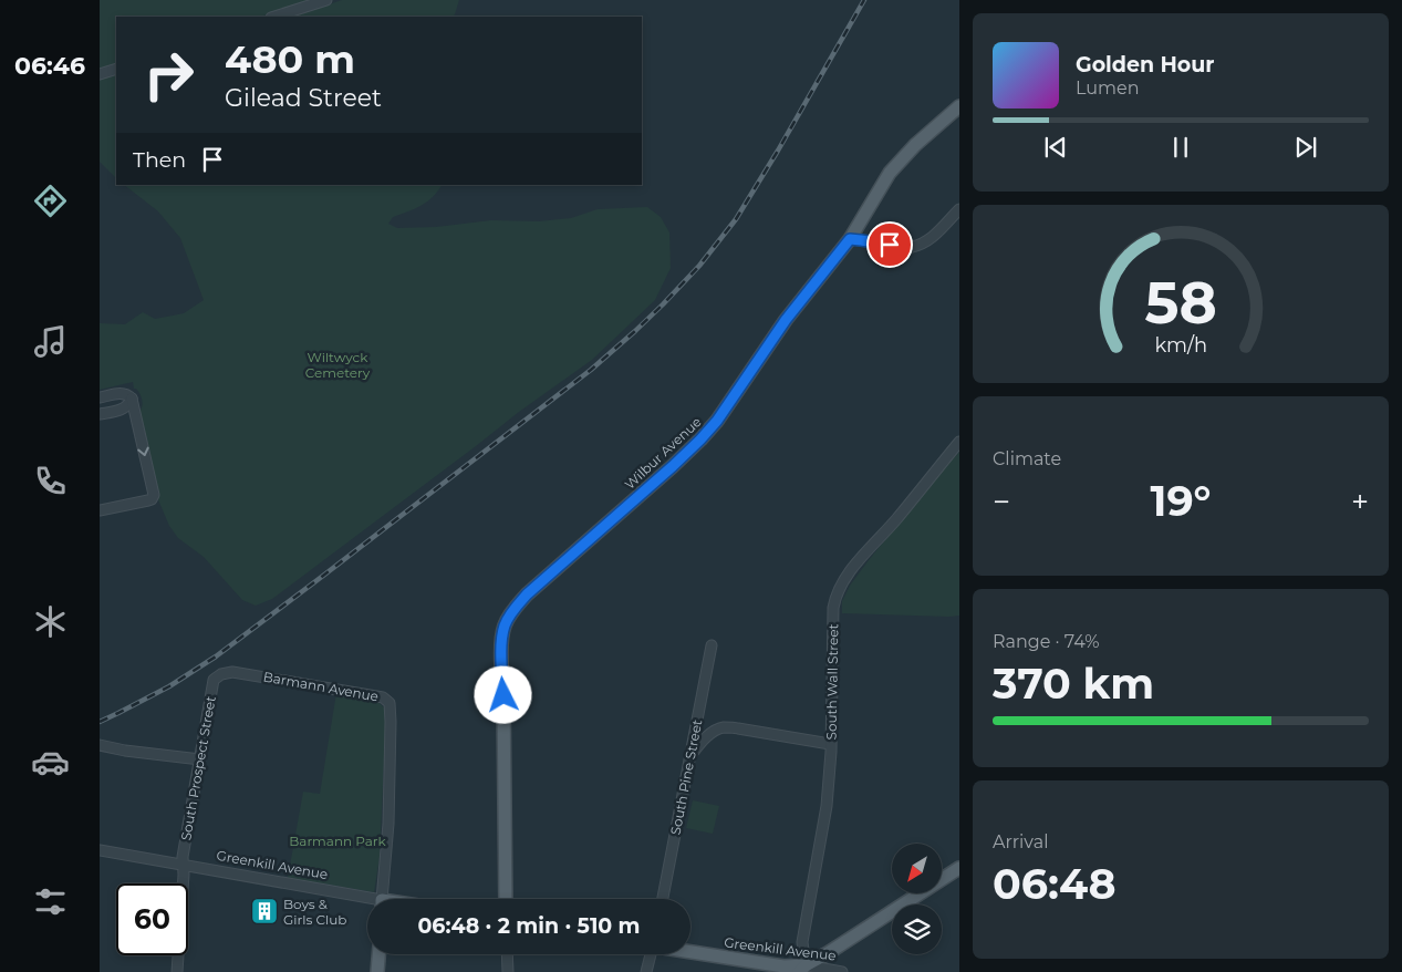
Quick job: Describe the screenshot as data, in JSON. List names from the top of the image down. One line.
{"streets":{"main road":["Wilbur Avenue","Greenkill Avenue"],"street":["South Wall Street","Barmann Avenue","South Prospect Street","South Pine Street"]},"crossings":[["South Wall Street","Greenkill Avenue"],["Barmann Avenue","South Prospect Street"],["South Prospect Street","Greenkill Avenue"]],"parks":["Wiltwyck Cemetery","Barmann Park"],"places":{"building":["Boys & Girls Club"]},"north":"bottom left","page":{"tabs":"06:46","turn":["480 m","Gilead Street"],"song":["Golden Hour","Lumen"],"then":"Then","tile":["Climate",["Range · 74%","370 km"],["Arrival","06:48"]],"heat":["−","19°","+"],"limit":"60","trip":"06:48 · 2 min · 510 m","gauge":["58","km/h"]}}
